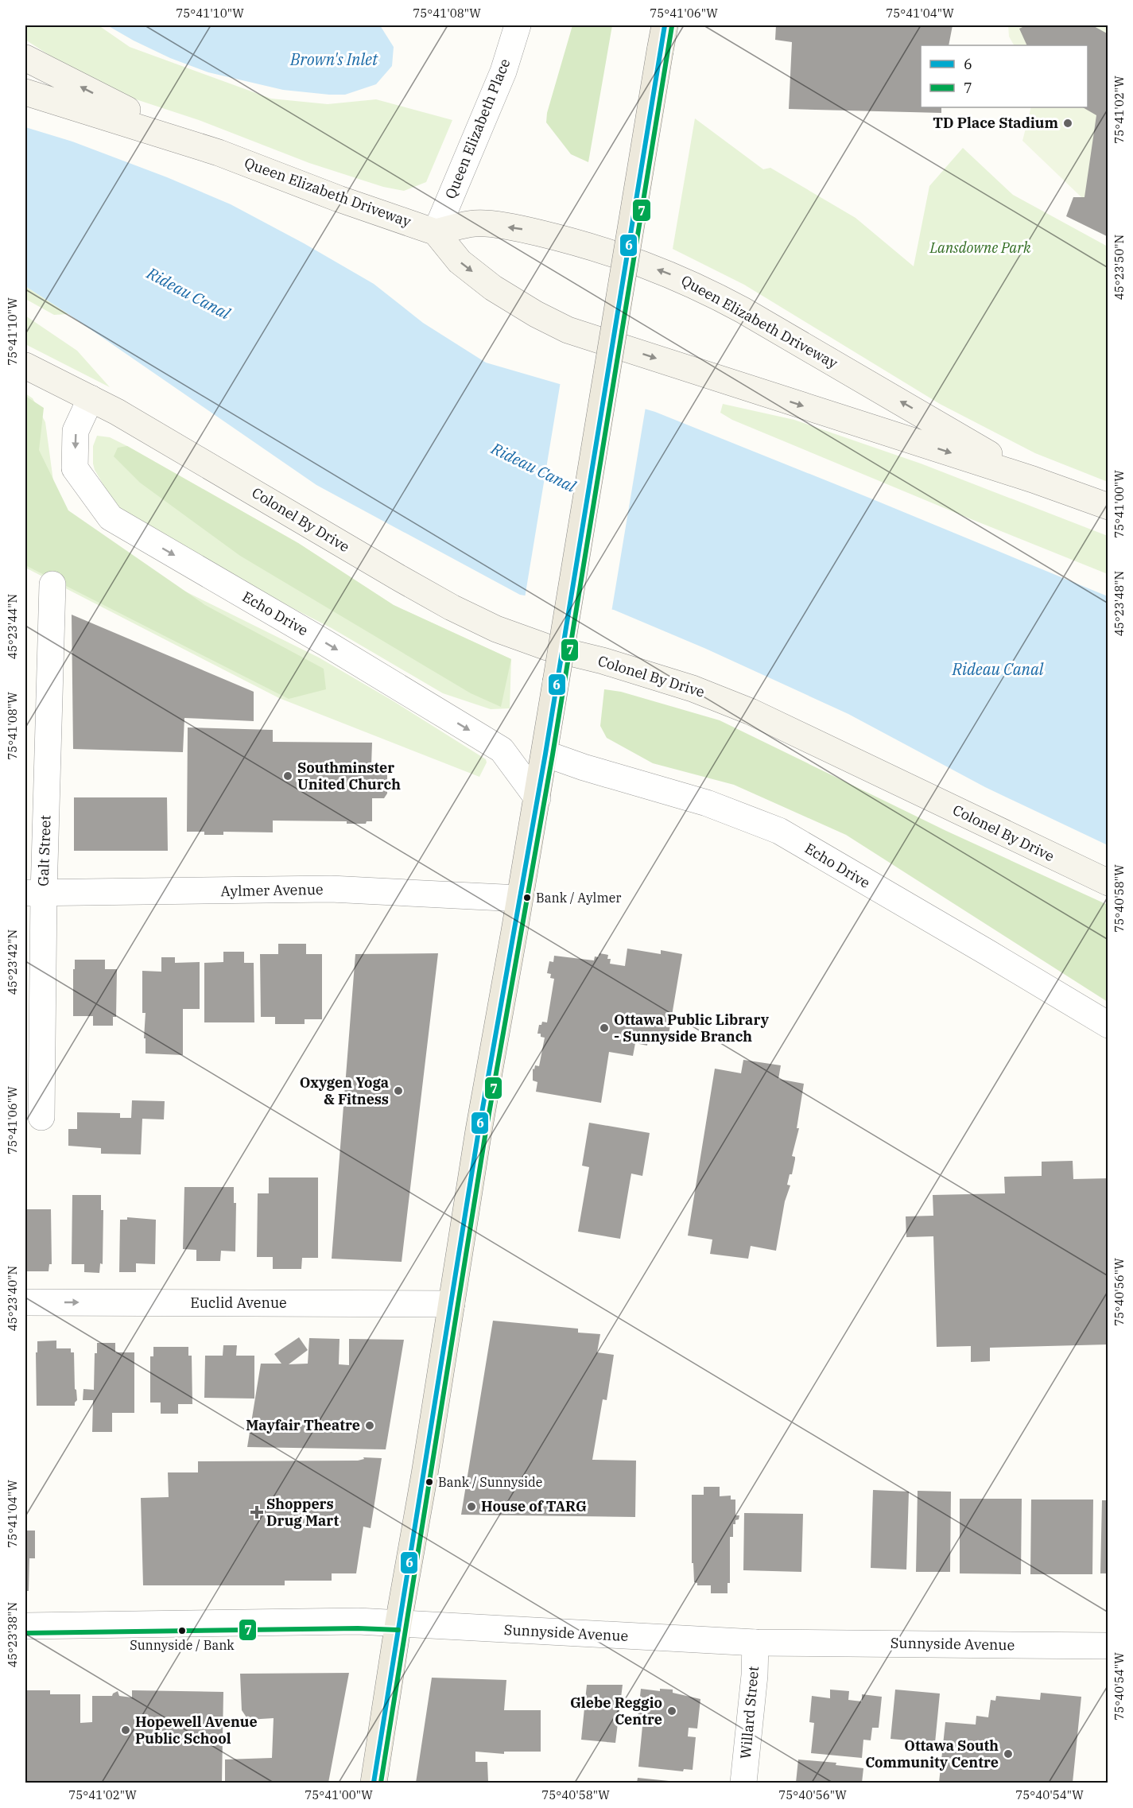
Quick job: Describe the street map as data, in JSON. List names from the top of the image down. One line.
{"streets":{"main road":["Queen Elizabeth Driveway","Colonel By Drive"],"street":["Queen Elizabeth Place","Echo Drive","Galt Street","Aylmer Avenue","Euclid Avenue","Sunnyside Avenue","Willard Street"]},"crossings":[["Queen Elizabeth Place","Queen Elizabeth Driveway"],["Colonel By Drive","Echo Drive"],["Galt Street","Aylmer Avenue"],["Sunnyside Avenue","Willard Street"]],"one_way":["Echo Drive","Euclid Avenue"],"water":["Brown's Inlet","Rideau Canal"],"parks":["Lansdowne Park"],"places":{"other":["TD Place Stadium","Southminster United Church","Bank / Aylmer","Ottawa Public Library - Sunnyside Branch","Oxygen Yoga & Fitness","Mayfair Theatre","Bank / Sunnyside","House of TARG","Sunnyside / Bank","Glebe Reggio Centre","Hopewell Avenue Public School","Ottawa South Community Centre"],"health":["Shoppers Drug Mart"]},"lines":["transit line 6","transit line 7"],"legend":["6","7"],"coordinates":["75°41'10\"W","75°41'08\"W","75°41'06\"W","75°41'04\"W","75°41'02\"W","45°23'50\"N","75°41'00\"W","45°23'48\"N","45°23'44\"N","75°40'58\"W","45°23'42\"N","75°40'56\"W","45°23'40\"N","45°23'38\"N","75°40'54\"W"]}
